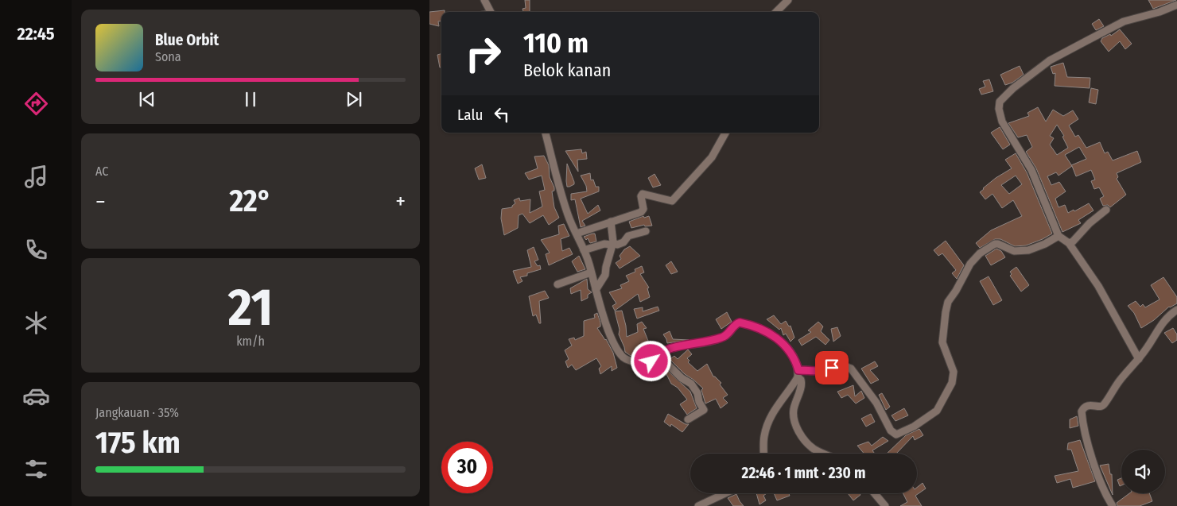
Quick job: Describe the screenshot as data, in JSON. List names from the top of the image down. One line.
{"page":{"tabs":"22:45","turn":["110 m","Belok kanan"],"song":["Blue Orbit","Sona"],"then":"Lalu","tile":["AC",["21","km/h"],["Jangkauan · 35%","175 km"]],"heat":["−","22°","+"],"limit":"30","trip":"22:46 · 1 mnt · 230 m"}}
